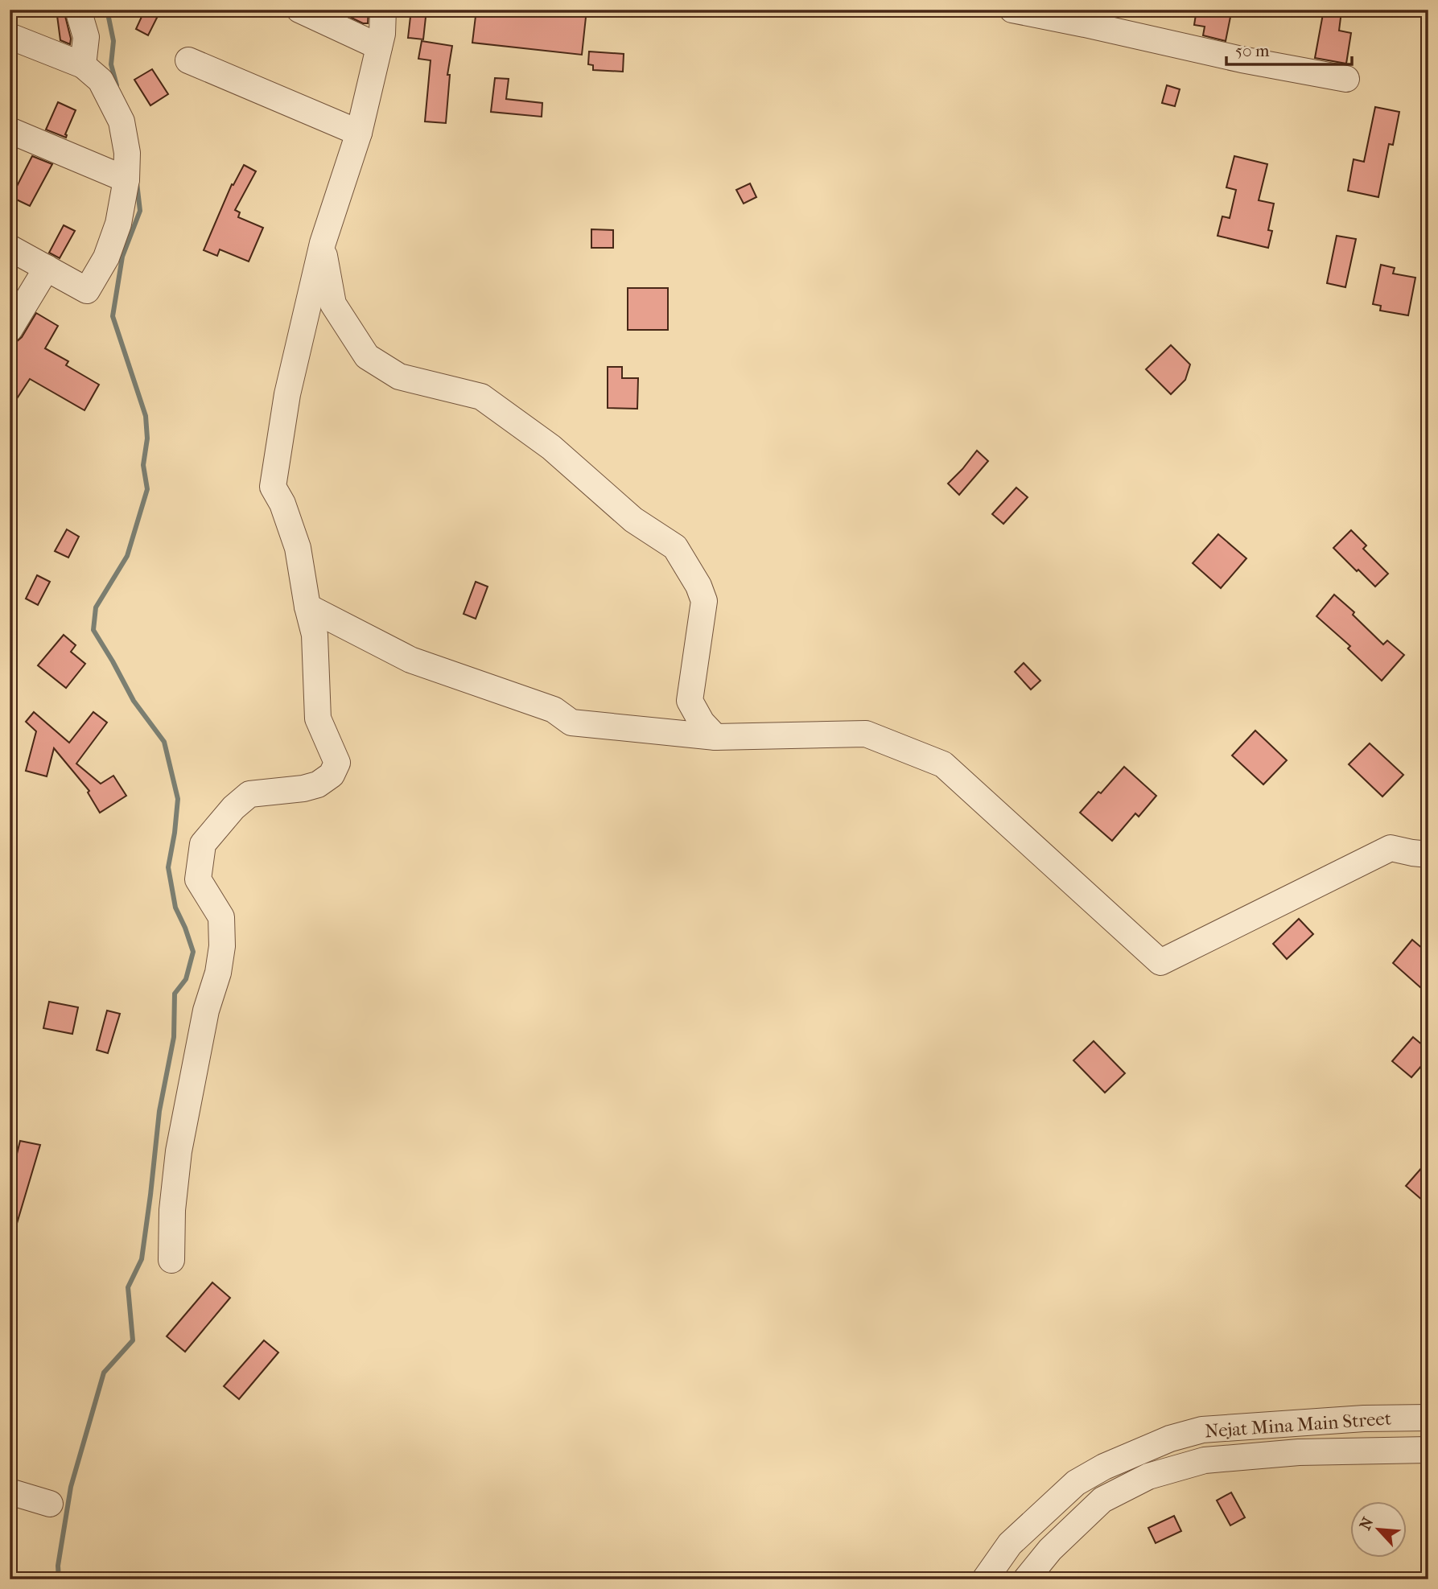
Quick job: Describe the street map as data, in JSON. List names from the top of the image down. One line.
{"streets":{"street":["Nejat Mina Main Street"]},"scale_bar":"50 m","north":"top left"}
